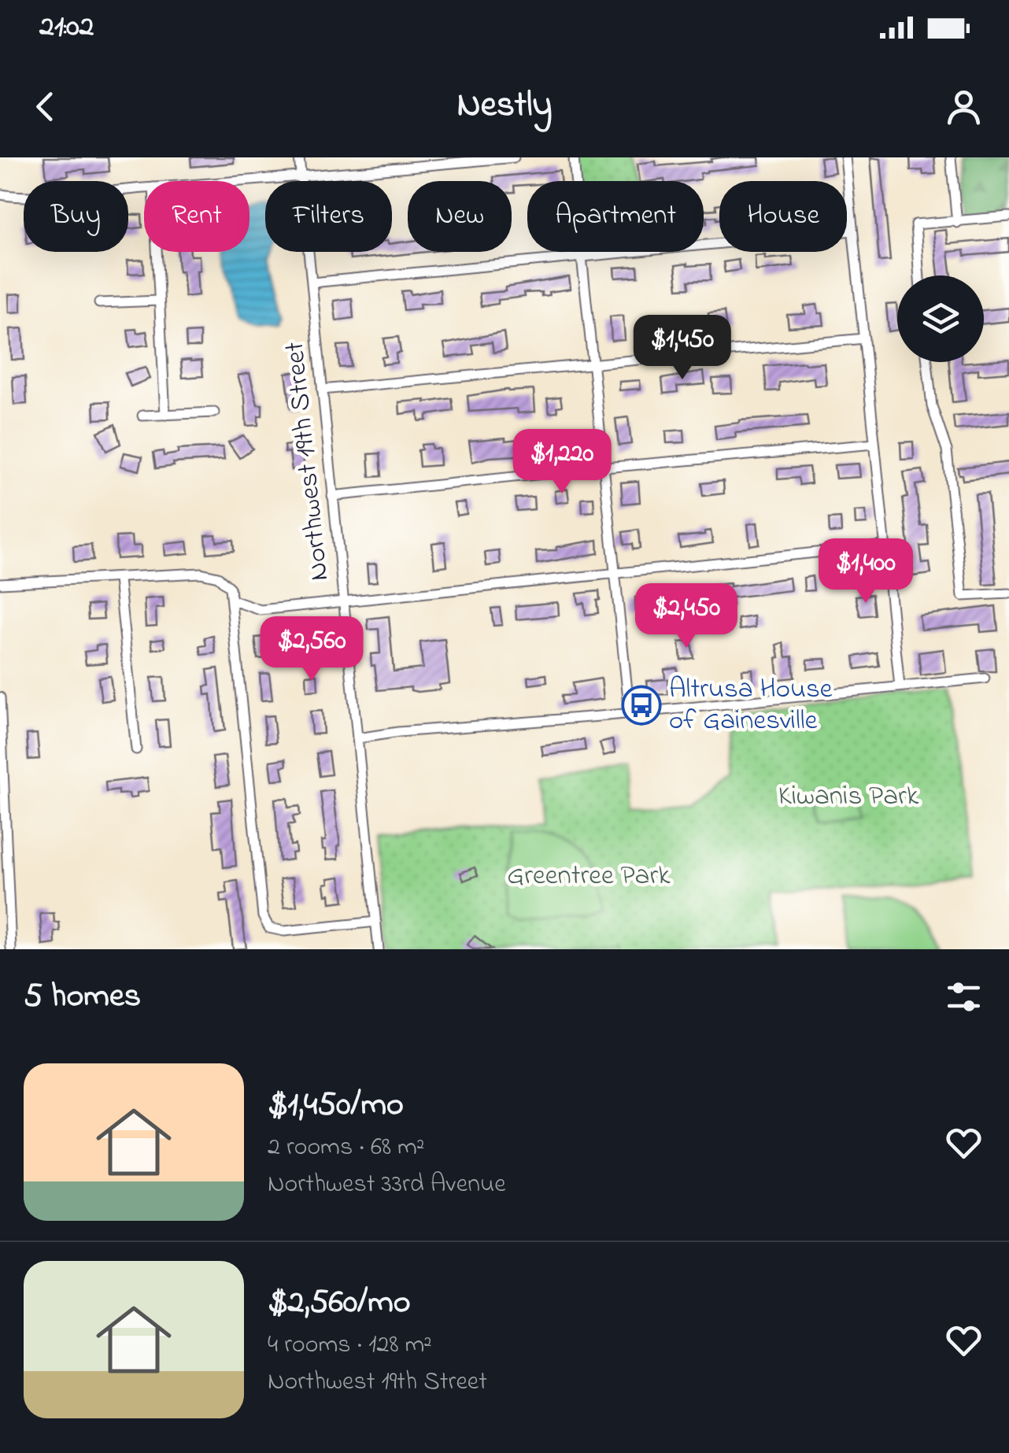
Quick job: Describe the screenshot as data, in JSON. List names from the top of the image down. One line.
{"streets":{"street":["Northwest 19th Street"]},"parks":["Kiwanis Park","Greentree Park"],"places":{"bus stop":["Altrusa House of Gainesville"]},"page":{"status":"21:02","header":"Nestly","chip":["Buy","Rent","Filters","New","Apartment","House"],"price":["$1,450","$1,220","$1,400","$2,450","$2,560"],"heading":"5 homes","list":[{"name":"$1,450/mo","note":"2 rooms · 68 m² · Northwest 33rd Avenue"},{"name":"$2,560/mo","note":"4 rooms · 128 m² · Northwest 19th Street"}]}}
